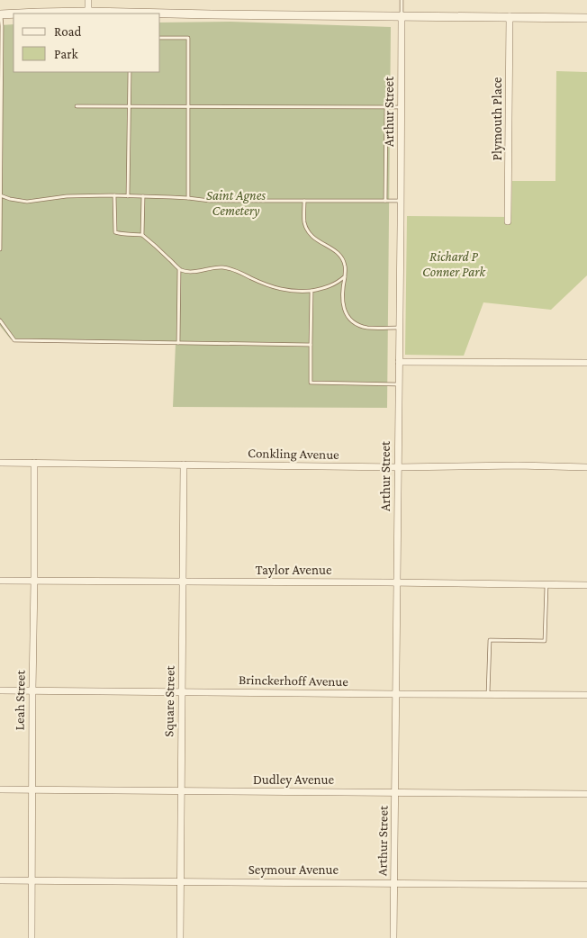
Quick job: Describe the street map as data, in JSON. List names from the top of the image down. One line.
{"streets":{"street":["Arthur Street","Plymouth Place","Conkling Avenue","Taylor Avenue","Brinckerhoff Avenue","Leah Street","Square Street","Dudley Avenue","Seymour Avenue"]},"crossings":[["Arthur Street","Conkling Avenue"],["Arthur Street","Taylor Avenue"],["Arthur Street","Brinckerhoff Avenue"],["Arthur Street","Dudley Avenue"],["Arthur Street","Seymour Avenue"],["Conkling Avenue","Leah Street"],["Conkling Avenue","Square Street"],["Taylor Avenue","Leah Street"],["Taylor Avenue","Square Street"],["Brinckerhoff Avenue","Leah Street"],["Brinckerhoff Avenue","Square Street"],["Leah Street","Dudley Avenue"],["Leah Street","Seymour Avenue"],["Square Street","Dudley Avenue"],["Square Street","Seymour Avenue"]],"parks":["Saint Agnes Cemetery","Richard P Conner Park"],"legend":["Road","Park"]}
